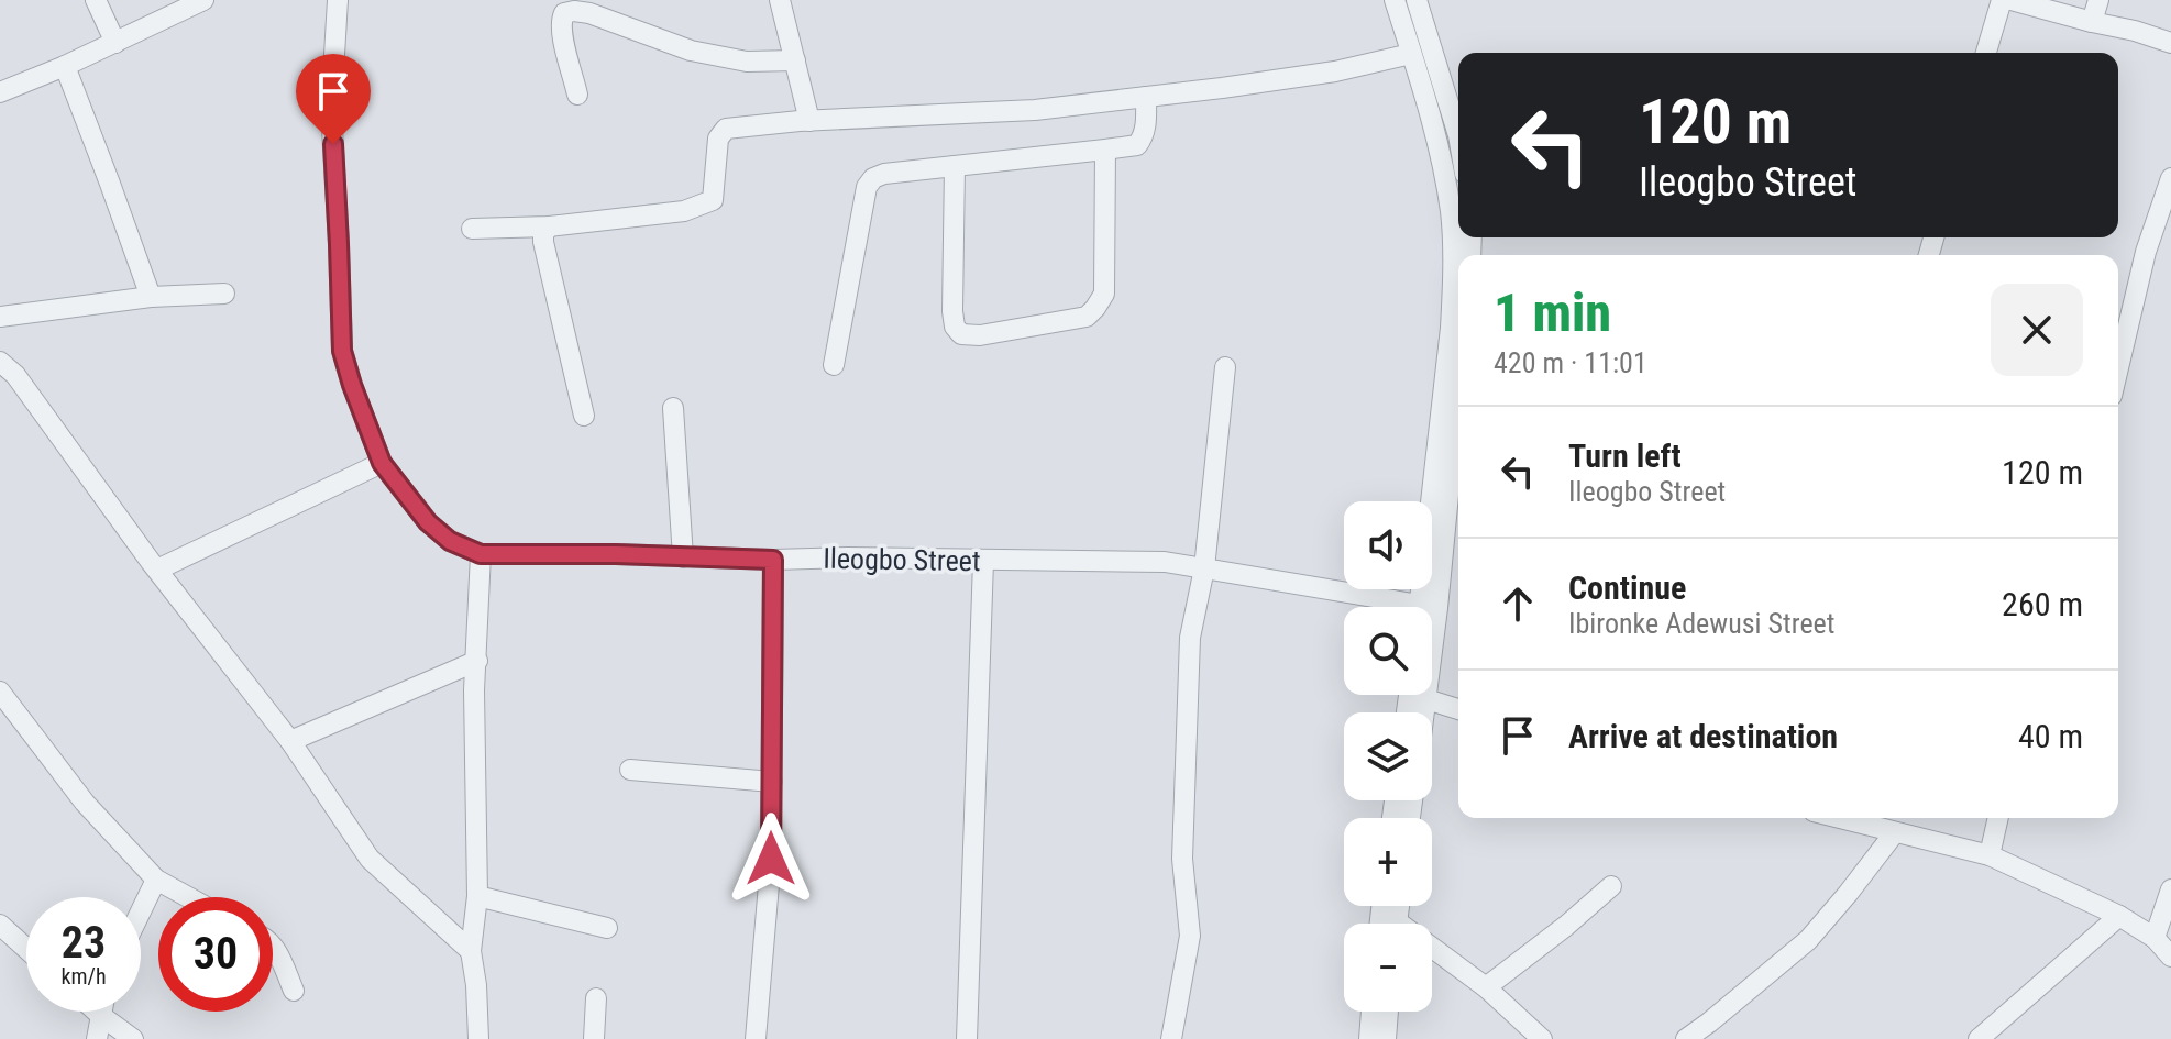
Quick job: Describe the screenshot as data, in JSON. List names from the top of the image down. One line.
{"streets":{"street":["Ileogbo Street"]},"page":{"turn":["120 m","Ileogbo Street"],"heading":["1 min","420 m · 11:01"],"list":[{"name":"Turn left","note":"Ileogbo Street","value":"120 m"},{"name":"Continue","note":"Ibironke Adewusi Street","value":"260 m"},{"name":"Arrive at destination","value":"40 m"}],"map_buttons":["+","−"],"speed":"23 km/h","limit":"30"}}
